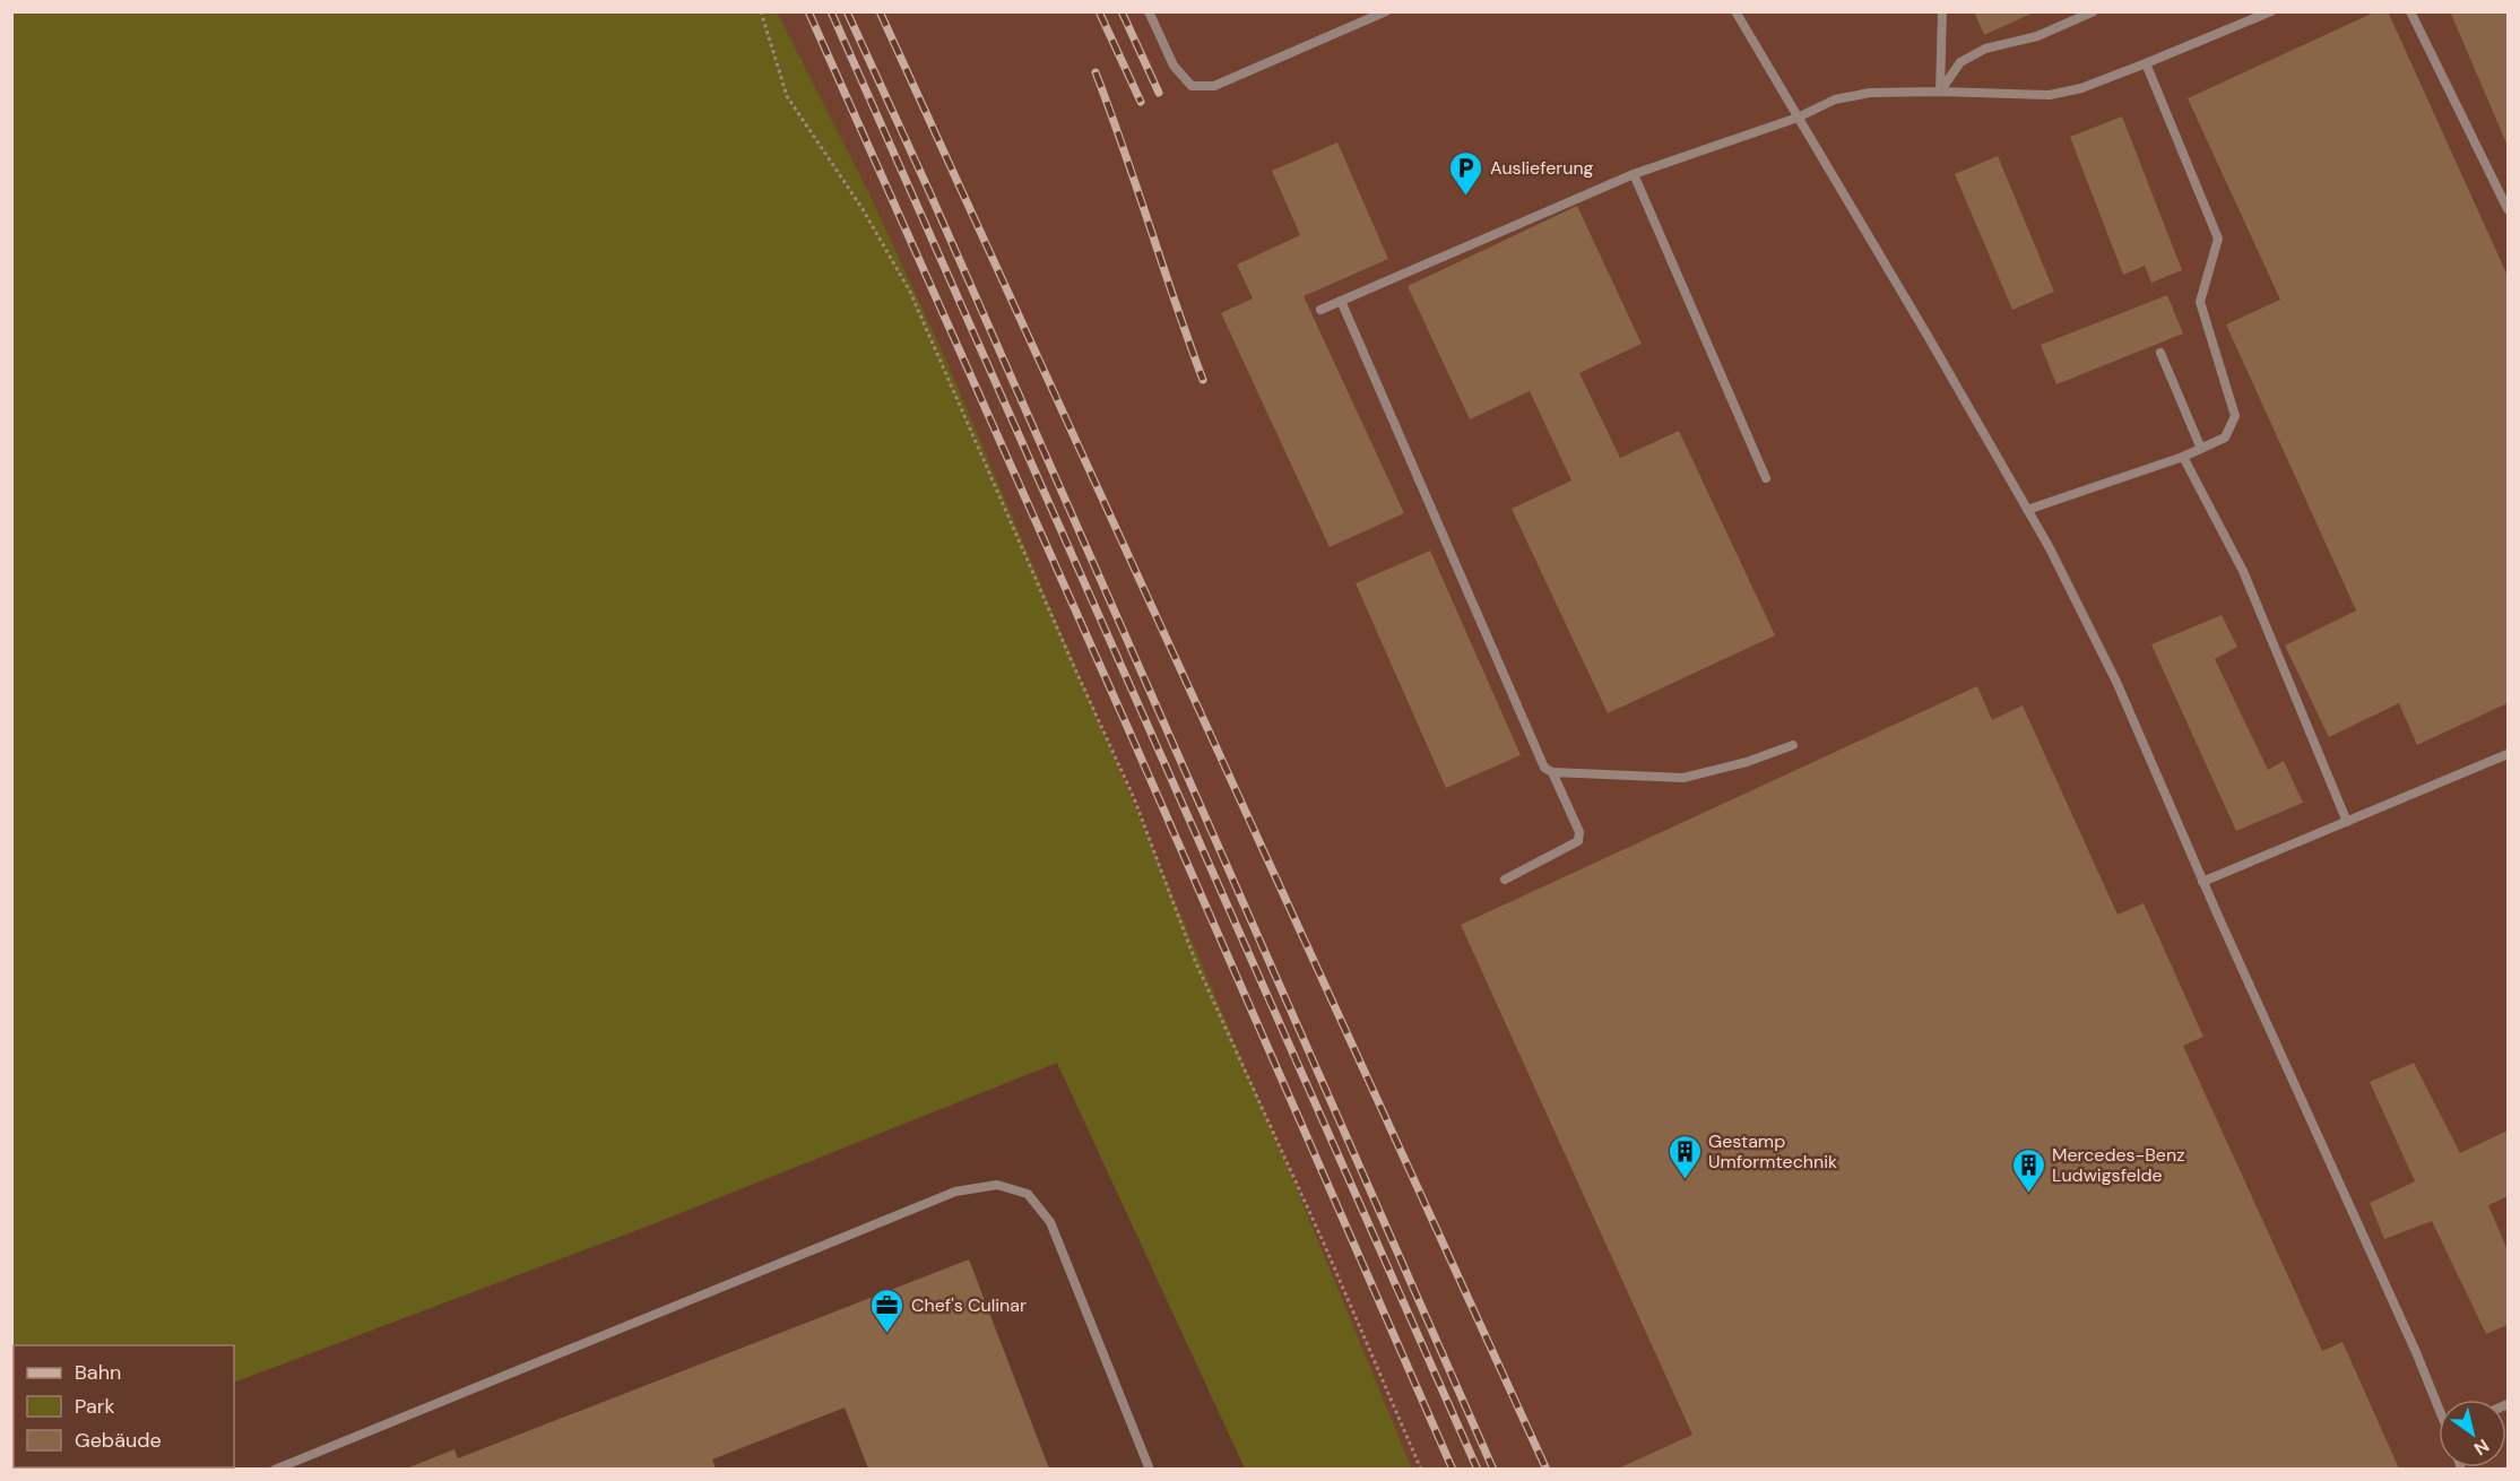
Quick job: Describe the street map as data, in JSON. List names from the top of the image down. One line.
{"places":{"parking":["Auslieferung"],"building":["Gestamp Umformtechnik","Mercedes-Benz Ludwigsfelde"],"office":["Chef's Culinar"]},"legend":["Bahn","Park","Gebäude"],"north":"bottom right"}
